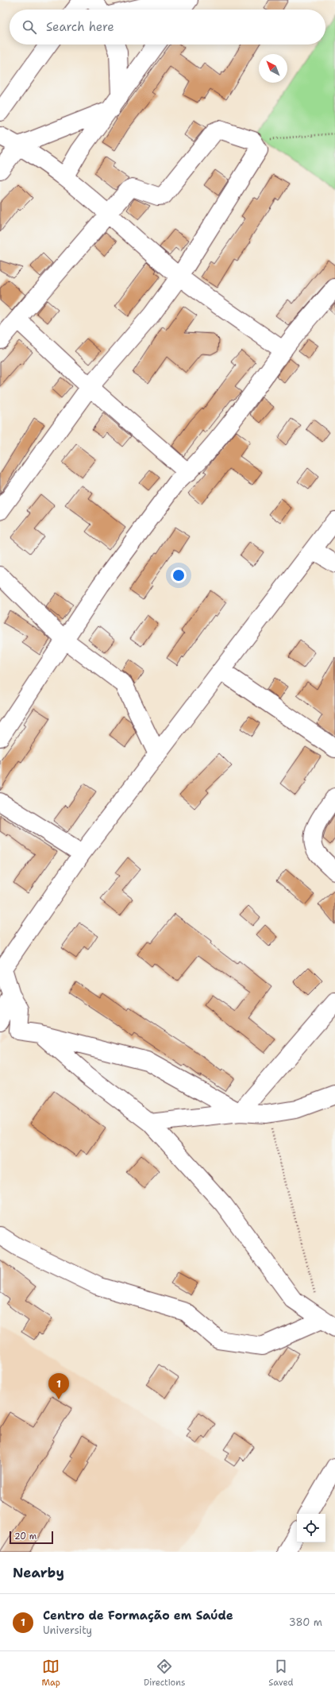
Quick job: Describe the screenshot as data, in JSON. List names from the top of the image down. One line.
{"scale_bar":"20 m","north":"top left","page":{"search":"Search here","pins":"1","scale":"20 m","heading":"Nearby","list":[{"mark":"1","name":"Centro de Formação em Saúde","note":"University","value":"380 m"}],"nav":["Map","Directions","Saved"]}}
